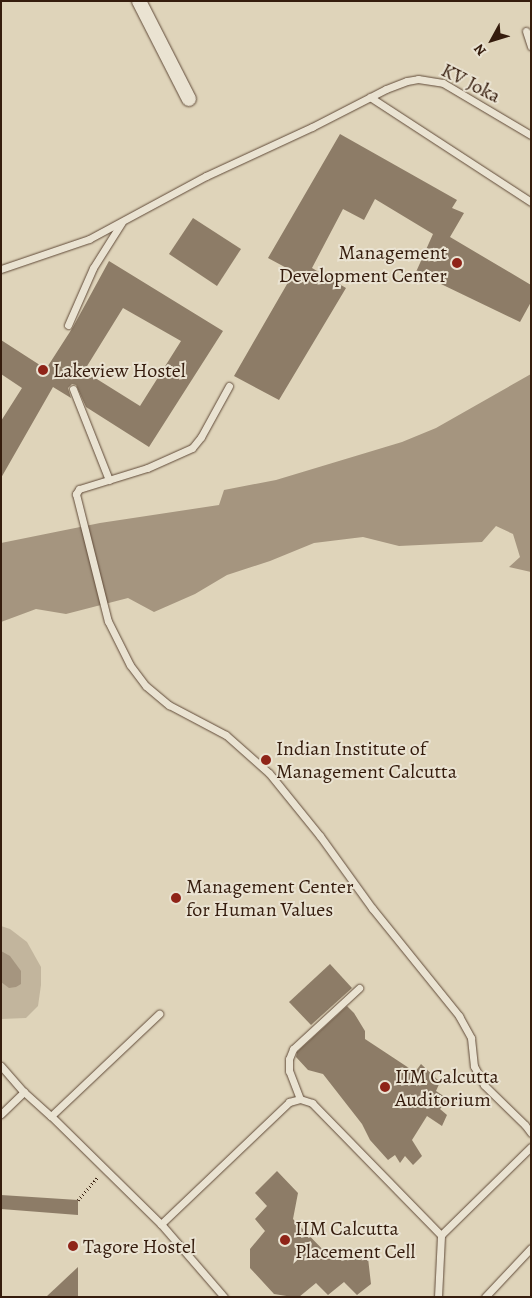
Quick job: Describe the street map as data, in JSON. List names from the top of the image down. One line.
{"streets":{"lane":["KV Joka"]},"places":["Management Development Center","Lakeview Hostel","Indian Institute of Management Calcutta","Management Center for Human Values","IIM Calcutta Auditorium","IIM Calcutta Placement Cell","Tagore Hostel"],"north":"bottom left"}
